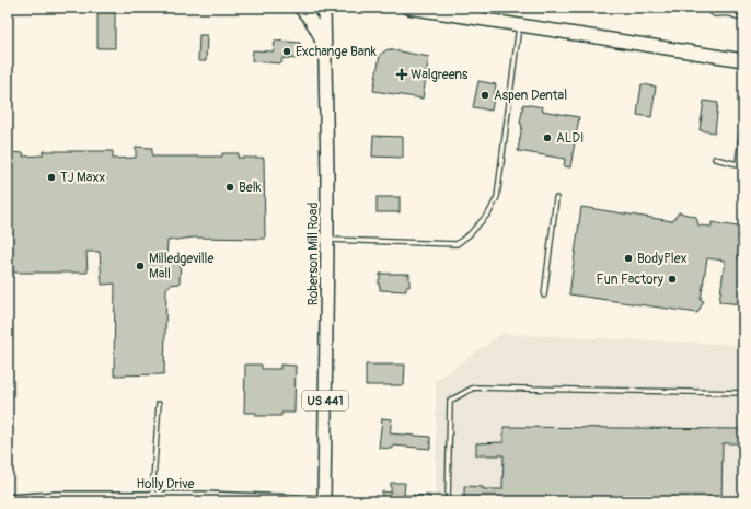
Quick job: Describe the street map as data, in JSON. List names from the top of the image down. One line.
{"streets":{"main road":["Roberson Mill Road","US 441"],"street":["Holly Drive"]},"crossings":[["Roberson Mill Road","US 441"],["Roberson Mill Road","Holly Drive"]],"places":{"other":["Exchange Bank","Aspen Dental","ALDI","TJ Maxx","Belk","BodyPlex","Milledgeville Mall","Fun Factory"],"health":["Walgreens"]}}
